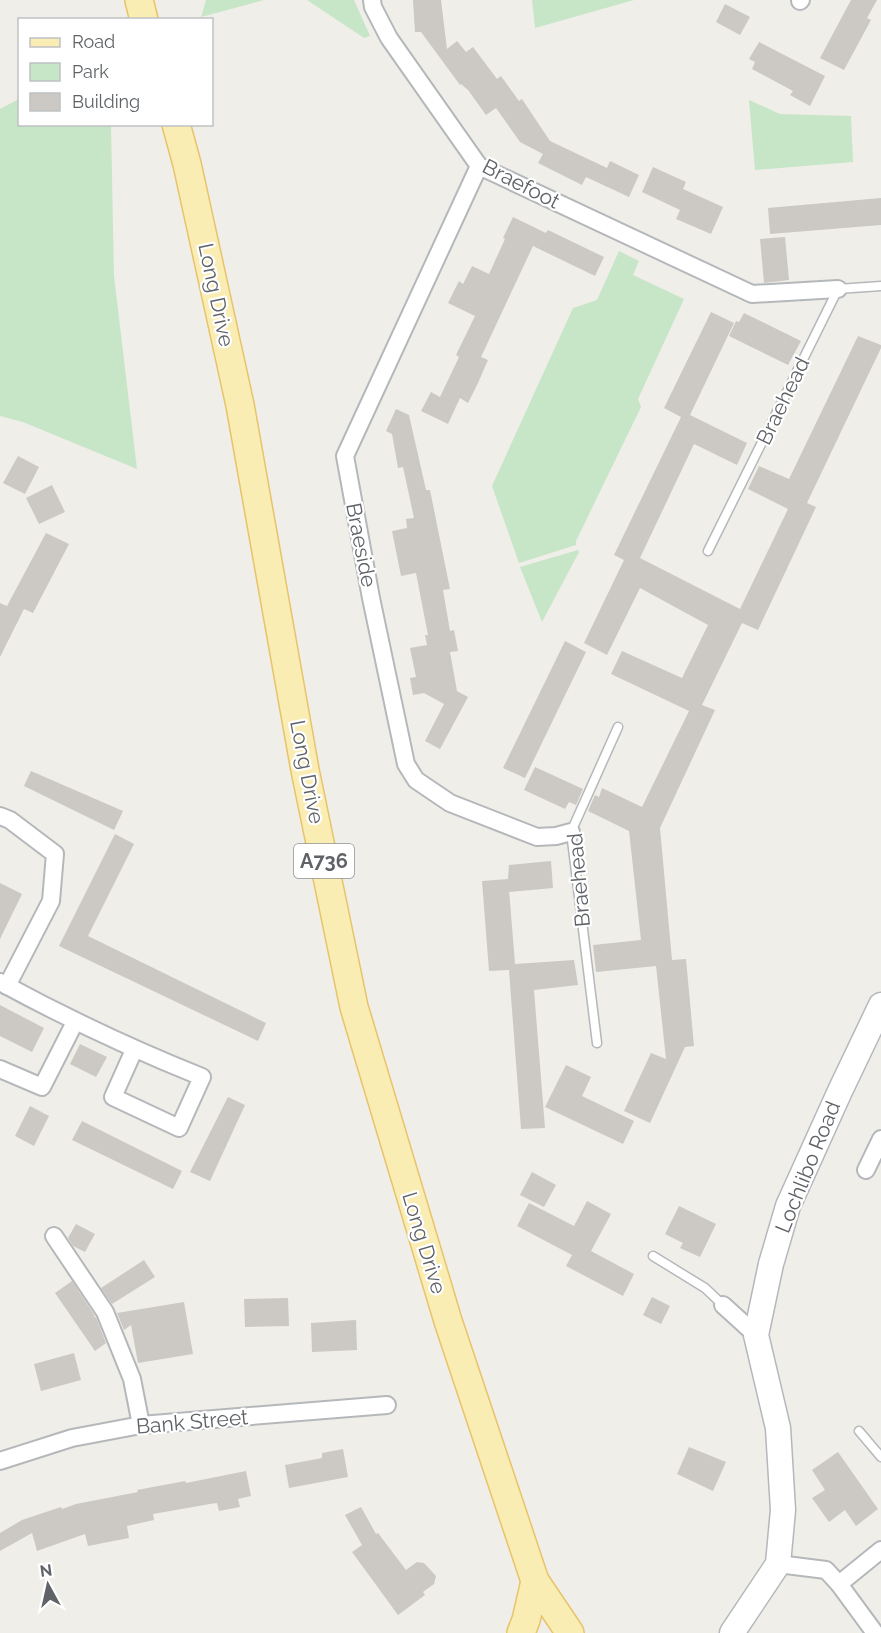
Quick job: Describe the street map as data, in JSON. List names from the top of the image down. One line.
{"streets":{"main road":["Long Drive","A736"],"street":["Braefoot","Braeside","Lochlibo Road","Bank Street"],"lane":["Braehead"]},"crossings":[["Braefoot","Braehead"],["Braefoot","Braeside"],["Braehead","Braeside"]],"legend":["Road","Park","Building"],"north":"top"}
